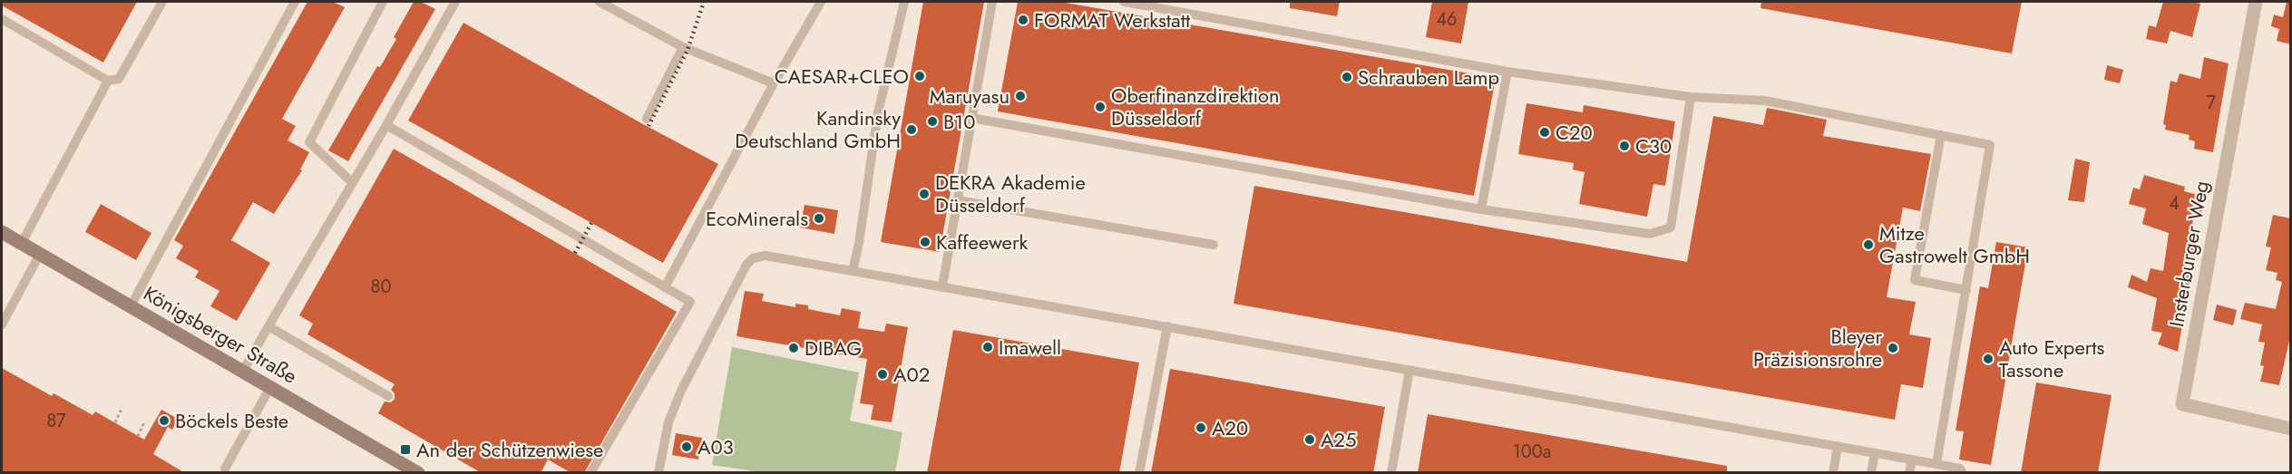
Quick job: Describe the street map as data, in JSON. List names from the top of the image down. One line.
{"streets":{"main road":["Königsberger Straße"],"street":["Insterburger Weg"]},"places":{"other":["FORMAT Werkstatt","CAESAR+CLEO","Schrauben Lamp","Maruyasu","Oberfinanzdirektion Düsseldorf","B10","Kandinsky Deutschland GmbH","C20","C30","DEKRA Akademie Düsseldorf","EcoMinerals","Kaffeewerk","Mitze Gastrowelt GmbH","Imawell","DIBAG","Bleyer Präzisionsrohre","Auto Experts Tassone","A02","Böckels Beste","A20","A25","A03"],"transit":["An der Schützenwiese"]},"house_numbers":["46","7","4","80","87","100a"]}
